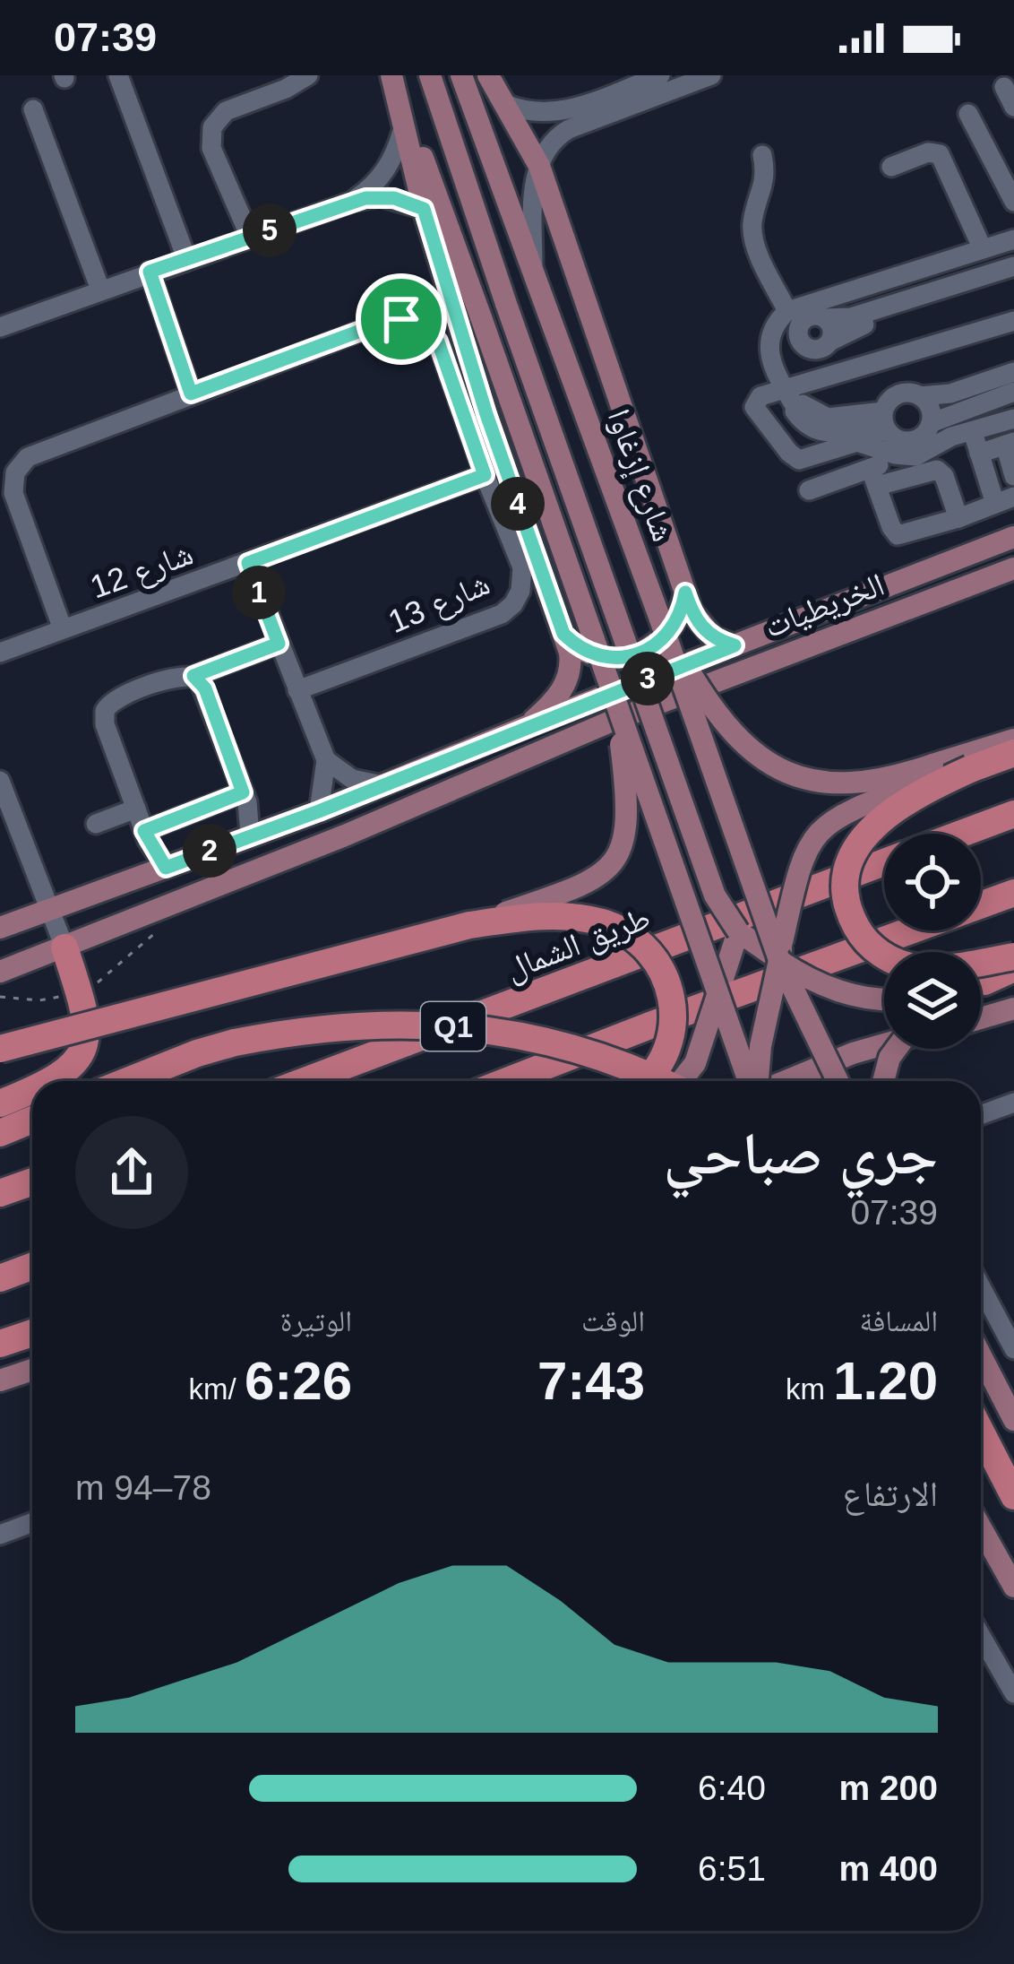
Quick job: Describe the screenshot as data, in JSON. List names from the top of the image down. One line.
{"streets":{"highway":["طريق الشمال","Q1"],"main road":["شارع إزغاوا","الخريطيات"],"street":["شارع 12","شارع 13"]},"crossings":[["شارع 12","شارع 13"]],"page":{"status":"07:39","pins":["5","4","1","3","2"],"heading":["جري صباحي","07:39"],"stats":[["المسافة","1.20 km"],["الوقت","7:43"],["الوتيرة","6:26 /km"]],"chart":["الارتفاع","78–94 m"],"list":[{"name":"200 m","note":"6:40"},{"name":"400 m","note":"6:51"}]}}
